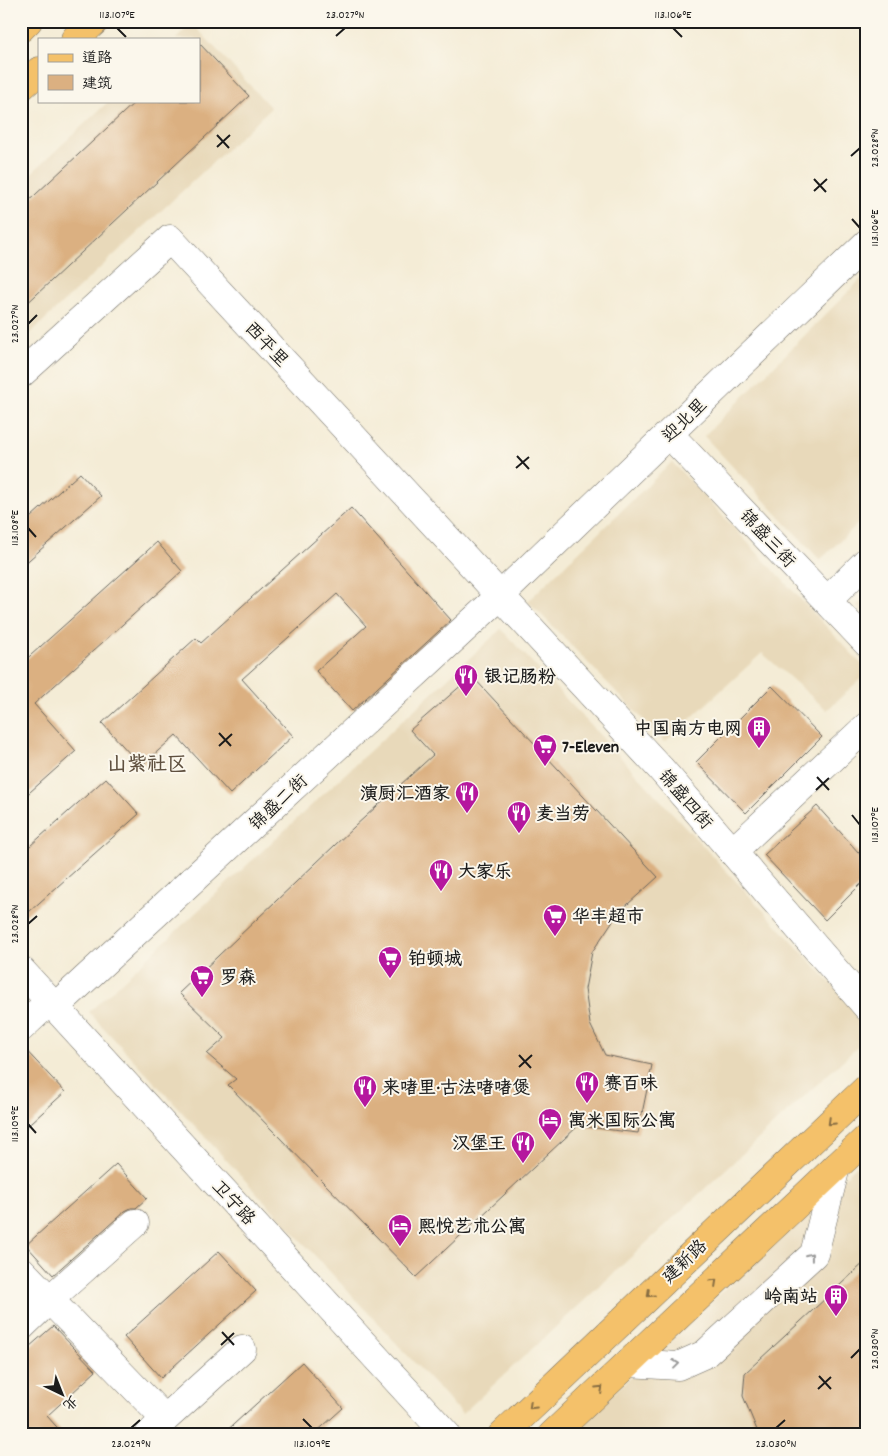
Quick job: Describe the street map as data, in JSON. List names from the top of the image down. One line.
{"streets":{"main road":["建新路"],"street":["西平里","迎北里","锦盛三街","锦盛四街","锦盛二街","卫宁路"]},"crossings":[["西平里","迎北里"],["西平里","锦盛四街"],["西平里","锦盛二街"],["迎北里","锦盛三街"],["迎北里","锦盛四街"],["迎北里","锦盛二街"],["锦盛四街","锦盛二街"],["锦盛二街","卫宁路"]],"districts":["山紫社区"],"places":{"restaurant":["银记肠粉","演厨汇酒家","麦当劳","大家乐","赛百味","来啫里·古法啫啫煲","汉堡王"],"building":["中国南方电网","岭南站"],"supermarket":["7-Eleven","华丰超市","铂顿城","罗森"],"hotel":["寓米国际公寓","熙悦艺术公寓"]},"legend":["道路","建筑"],"north":"bottom right","coordinates":["113.107°E","23.027°N","113.106°E","23.028°N","113.108°E","113.109°E","23.030°N","23.029°N"]}
